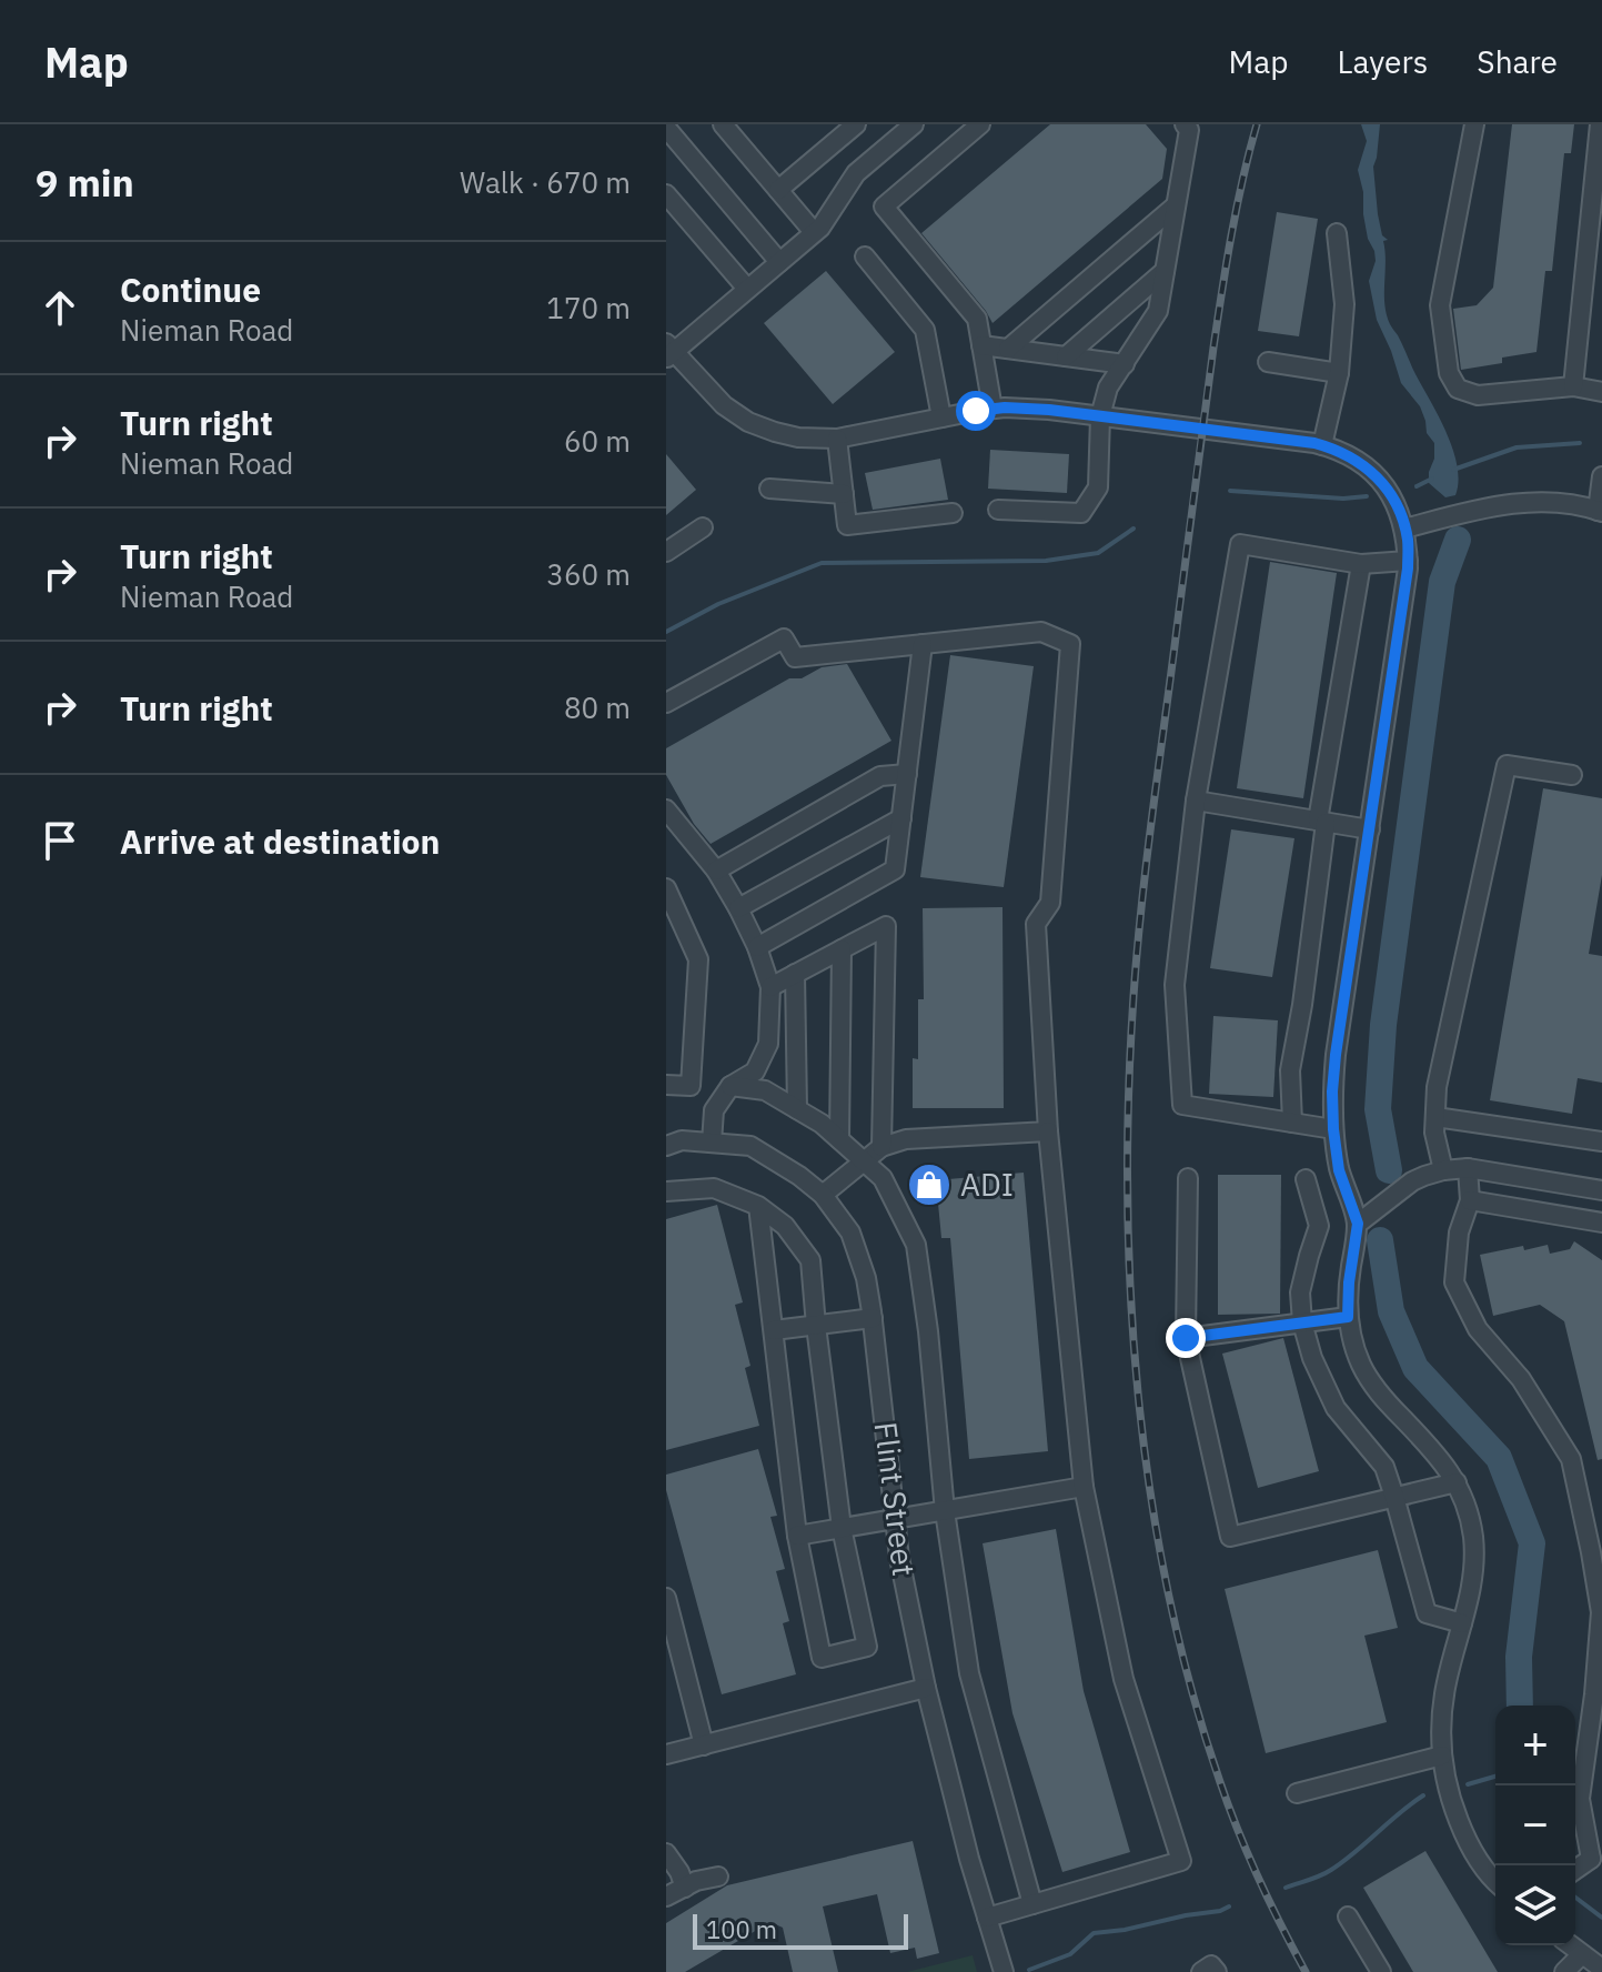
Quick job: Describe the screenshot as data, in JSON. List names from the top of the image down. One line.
{"streets":{"street":["Flint Street"]},"places":{"shop":["ADI"]},"scale_bar":"100 m","page":{"header":"Map","nav":["Map","Layers","Share"],"heading":["9 min","Walk · 670 m"],"list":[["Continue","Nieman Road","170 m"],["Turn right","Nieman Road","60 m"],["Turn right","Nieman Road","360 m"],["Turn right","80 m"],"Arrive at destination"],"map_buttons":["+","−"],"scale":"100 m"}}
